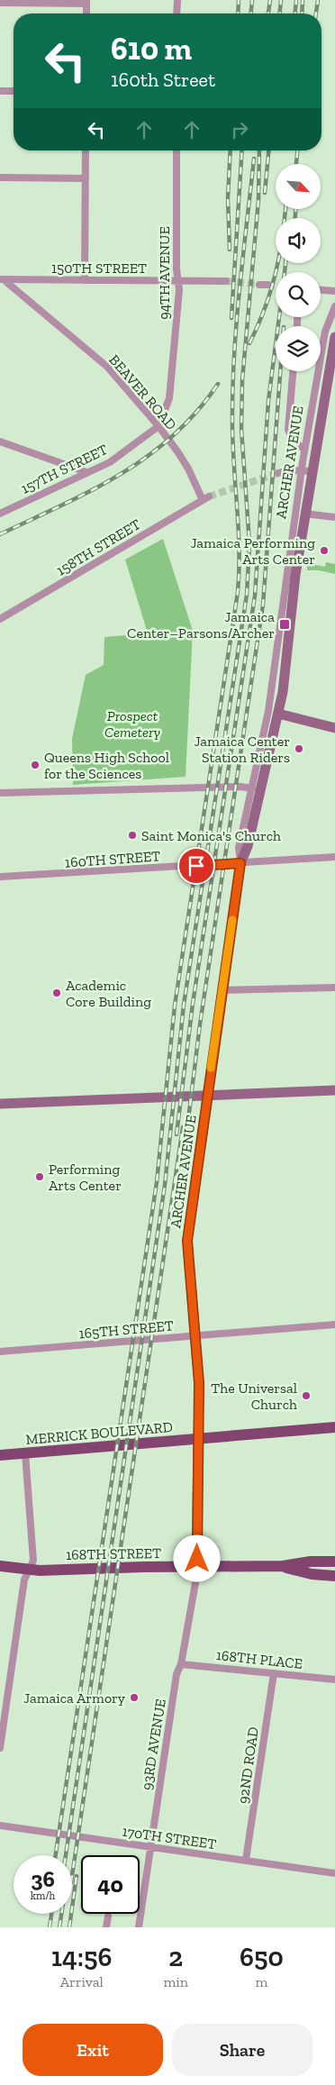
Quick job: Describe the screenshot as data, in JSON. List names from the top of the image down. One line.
{"streets":{"main road":["MERRICK BOULEVARD","168TH STREET"],"street":["150TH STREET","94TH AVENUE","BEAVER ROAD","ARCHER AVENUE","157TH STREET","158TH STREET","160TH STREET","165TH STREET","168TH PLACE","93RD AVENUE","92ND ROAD","170TH STREET"]},"crossings":[["150TH STREET","94TH AVENUE"],["150TH STREET","BEAVER ROAD"],["94TH AVENUE","BEAVER ROAD"],["94TH AVENUE","157TH STREET"],["BEAVER ROAD","157TH STREET"],["BEAVER ROAD","158TH STREET"],["ARCHER AVENUE","160TH STREET"],["ARCHER AVENUE","165TH STREET"],["ARCHER AVENUE","MERRICK BOULEVARD"],["ARCHER AVENUE","168TH STREET"],["ARCHER AVENUE","93RD AVENUE"],["168TH STREET","93RD AVENUE"],["168TH PLACE","93RD AVENUE"],["168TH PLACE","92ND ROAD"],["93RD AVENUE","170TH STREET"],["92ND ROAD","170TH STREET"]],"parks":["Prospect Cemetery"],"places":{"other":["Jamaica Performing Arts Center","Jamaica Center Station Riders","Queens High School for the Sciences","Saint Monica's Church","Academic Core Building","Performing Arts Center","The Universal Church","Jamaica Armory"],"transit":["Jamaica Center–Parsons/Archer"]},"north":"bottom right","page":{"turn":["610 m","160th Street"],"speed":"36 km/h","limit":"40","eta":["14:56","Arrival","2","min","650","m"],"buttons":["Exit","Share"]}}
